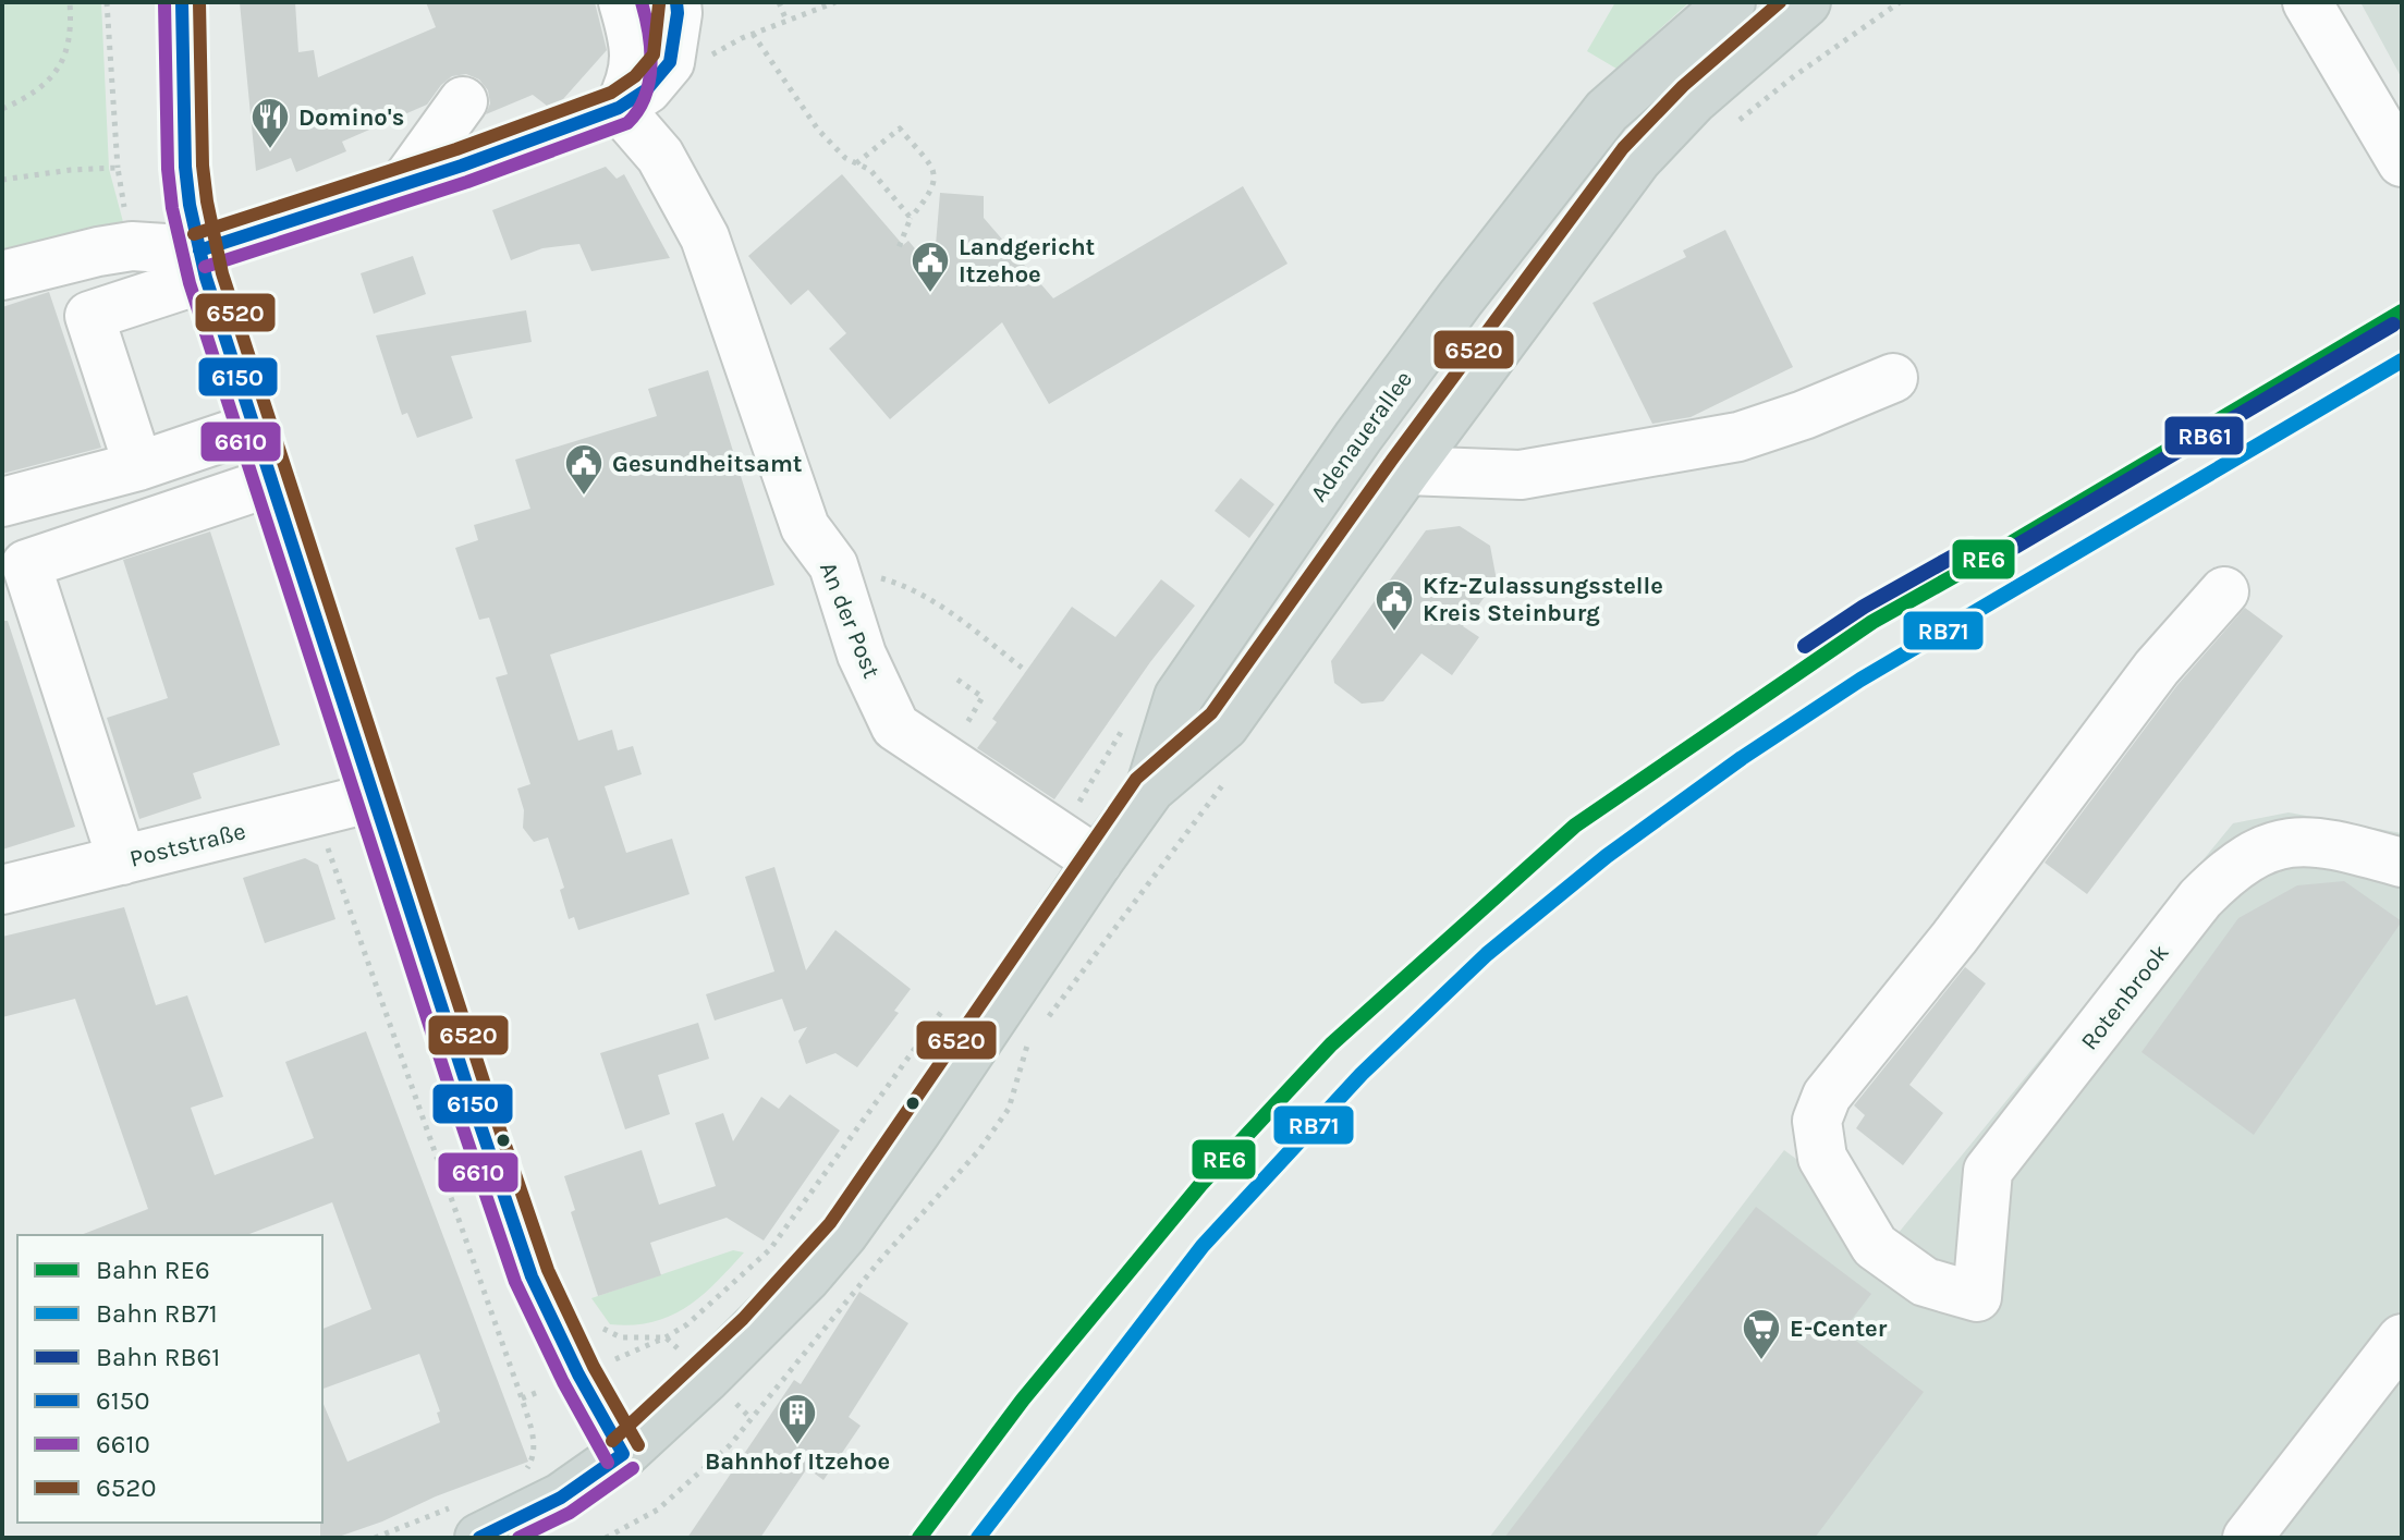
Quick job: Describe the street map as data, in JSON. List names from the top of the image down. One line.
{"streets":{"main road":["Adenauerallee"],"street":["An der Post","Poststraße","Rotenbrook"]},"crossings":[["Adenauerallee","An der Post"]],"places":{"restaurant":["Domino's"],"public building":["Landgericht Itzehoe","Gesundheitsamt","Kfz-Zulassungsstelle Kreis Steinburg"],"supermarket":["E-Center"],"building":["Bahnhof Itzehoe"]},"lines":["transit line 6150","transit line 6610","transit line 6520","rail line RE6","rail line RB61","rail line RB71"],"legend":["Bahn RE6","Bahn RB71","Bahn RB61","6150","6610","6520"]}
